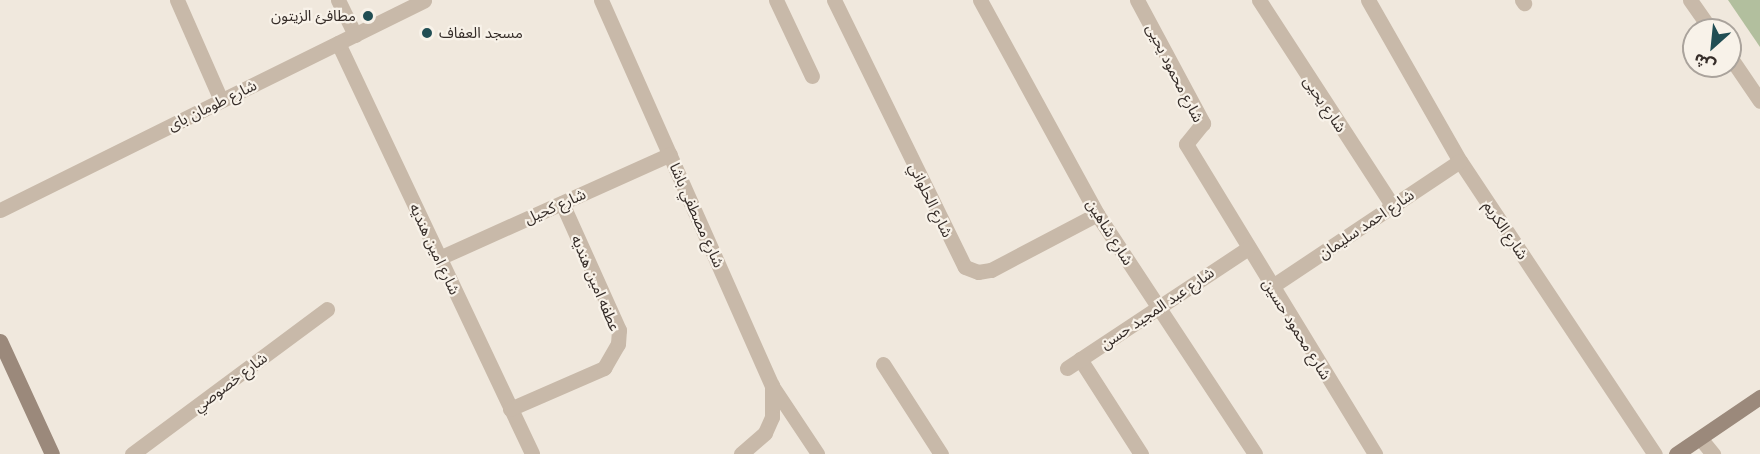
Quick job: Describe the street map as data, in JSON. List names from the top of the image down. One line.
{"streets":{"street":["شارع محمود يحيى","شارع يحيى","شارع طومان باى","شارع الحلواني","شارع كحيل","شارع مصطفي باشا","شارع احمد سليمان","شارع الكريم","شارع شاهين","شارع امين هنديه","عطفه امين هنديه","شارع عبد المجيد حسن","شارع محمود حسين","شارع خصوصي"]},"crossings":[["شارع محمود يحيى","شارع محمود حسين"],["شارع يحيى","شارع احمد سليمان"],["شارع طومان باى","شارع امين هنديه"],["شارع الحلواني","شارع شاهين"],["شارع كحيل","شارع مصطفي باشا"],["شارع كحيل","شارع امين هنديه"],["شارع كحيل","عطفه امين هنديه"],["شارع احمد سليمان","شارع الكريم"],["شارع احمد سليمان","شارع محمود حسين"],["شارع شاهين","شارع عبد المجيد حسن"],["شارع امين هنديه","عطفه امين هنديه"],["شارع عبد المجيد حسن","شارع محمود حسين"]],"places":["مطافئ الزيتون","مسجد العفاف"],"north":"bottom left"}
